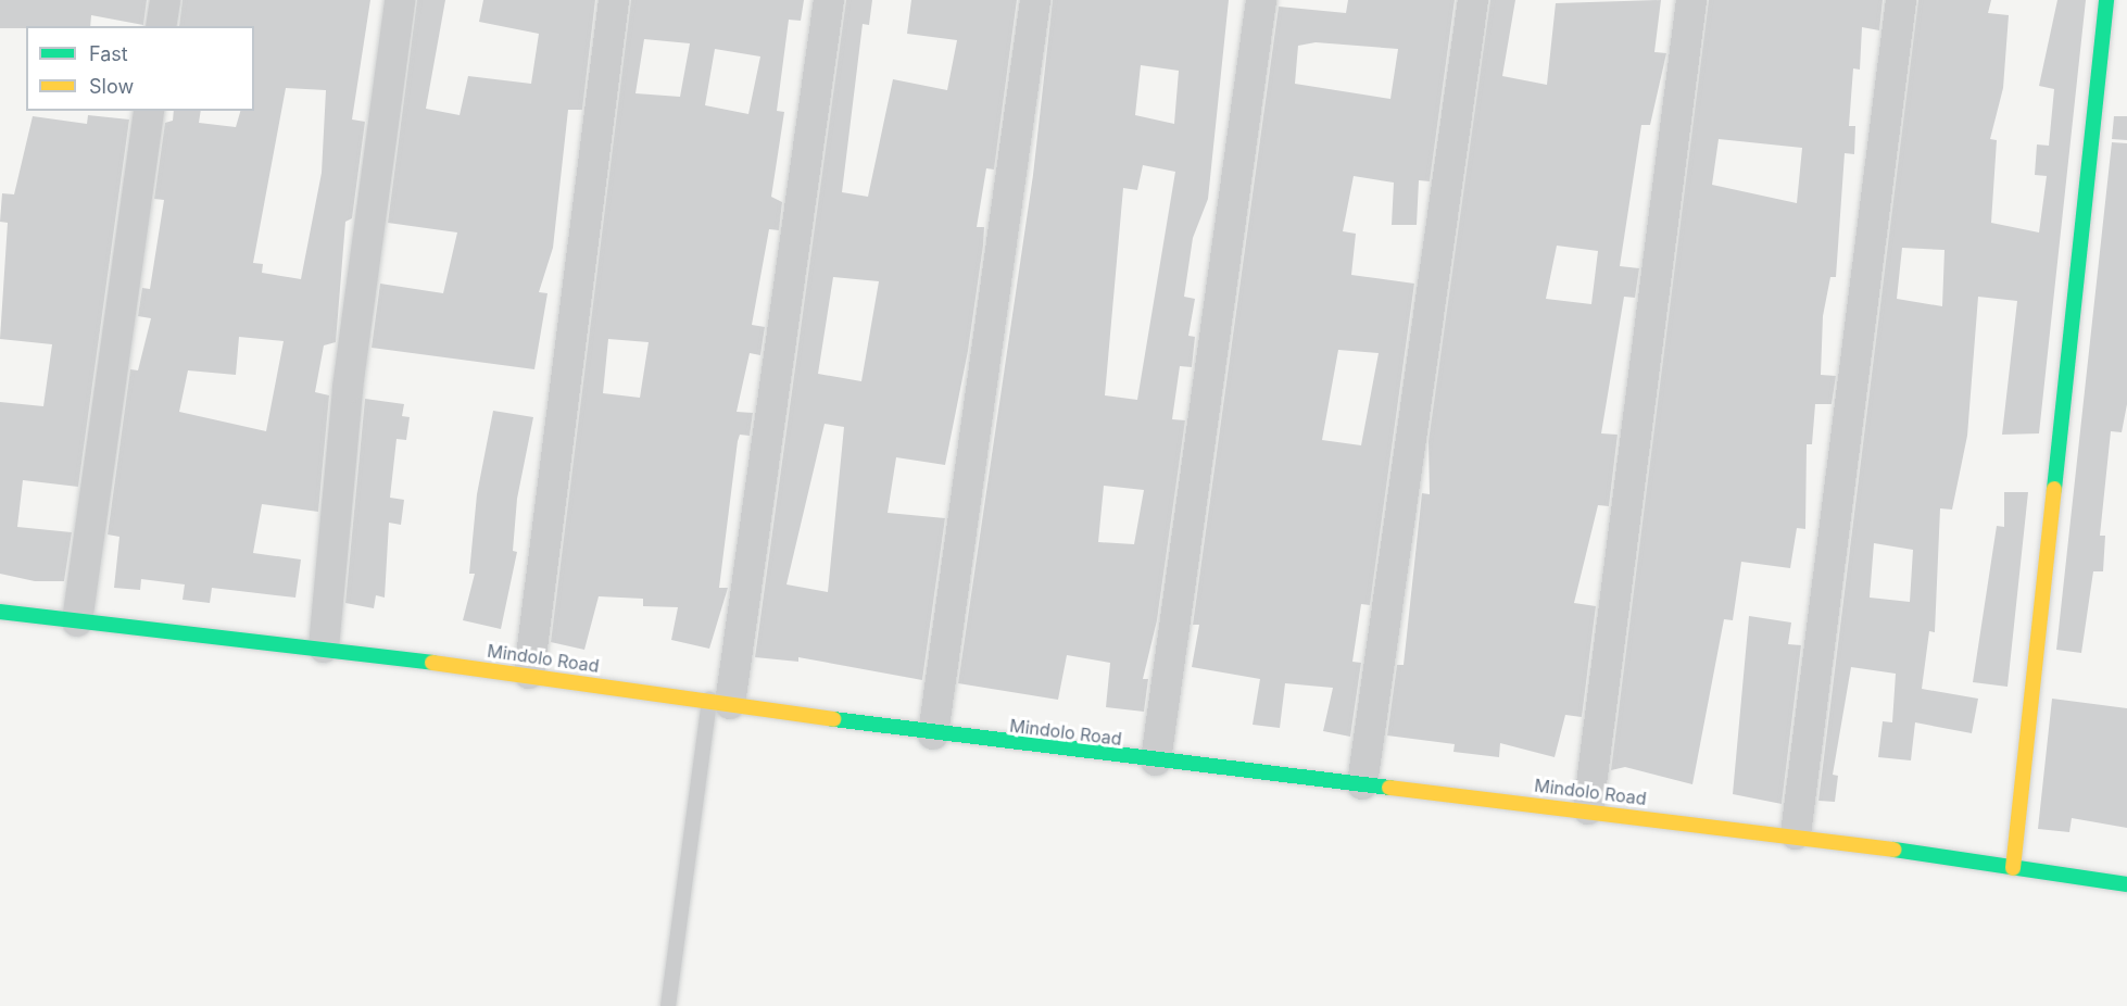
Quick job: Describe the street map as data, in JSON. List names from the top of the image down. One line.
{"streets":{"street":["Mindolo Road"]},"legend":["Fast","Slow"]}
